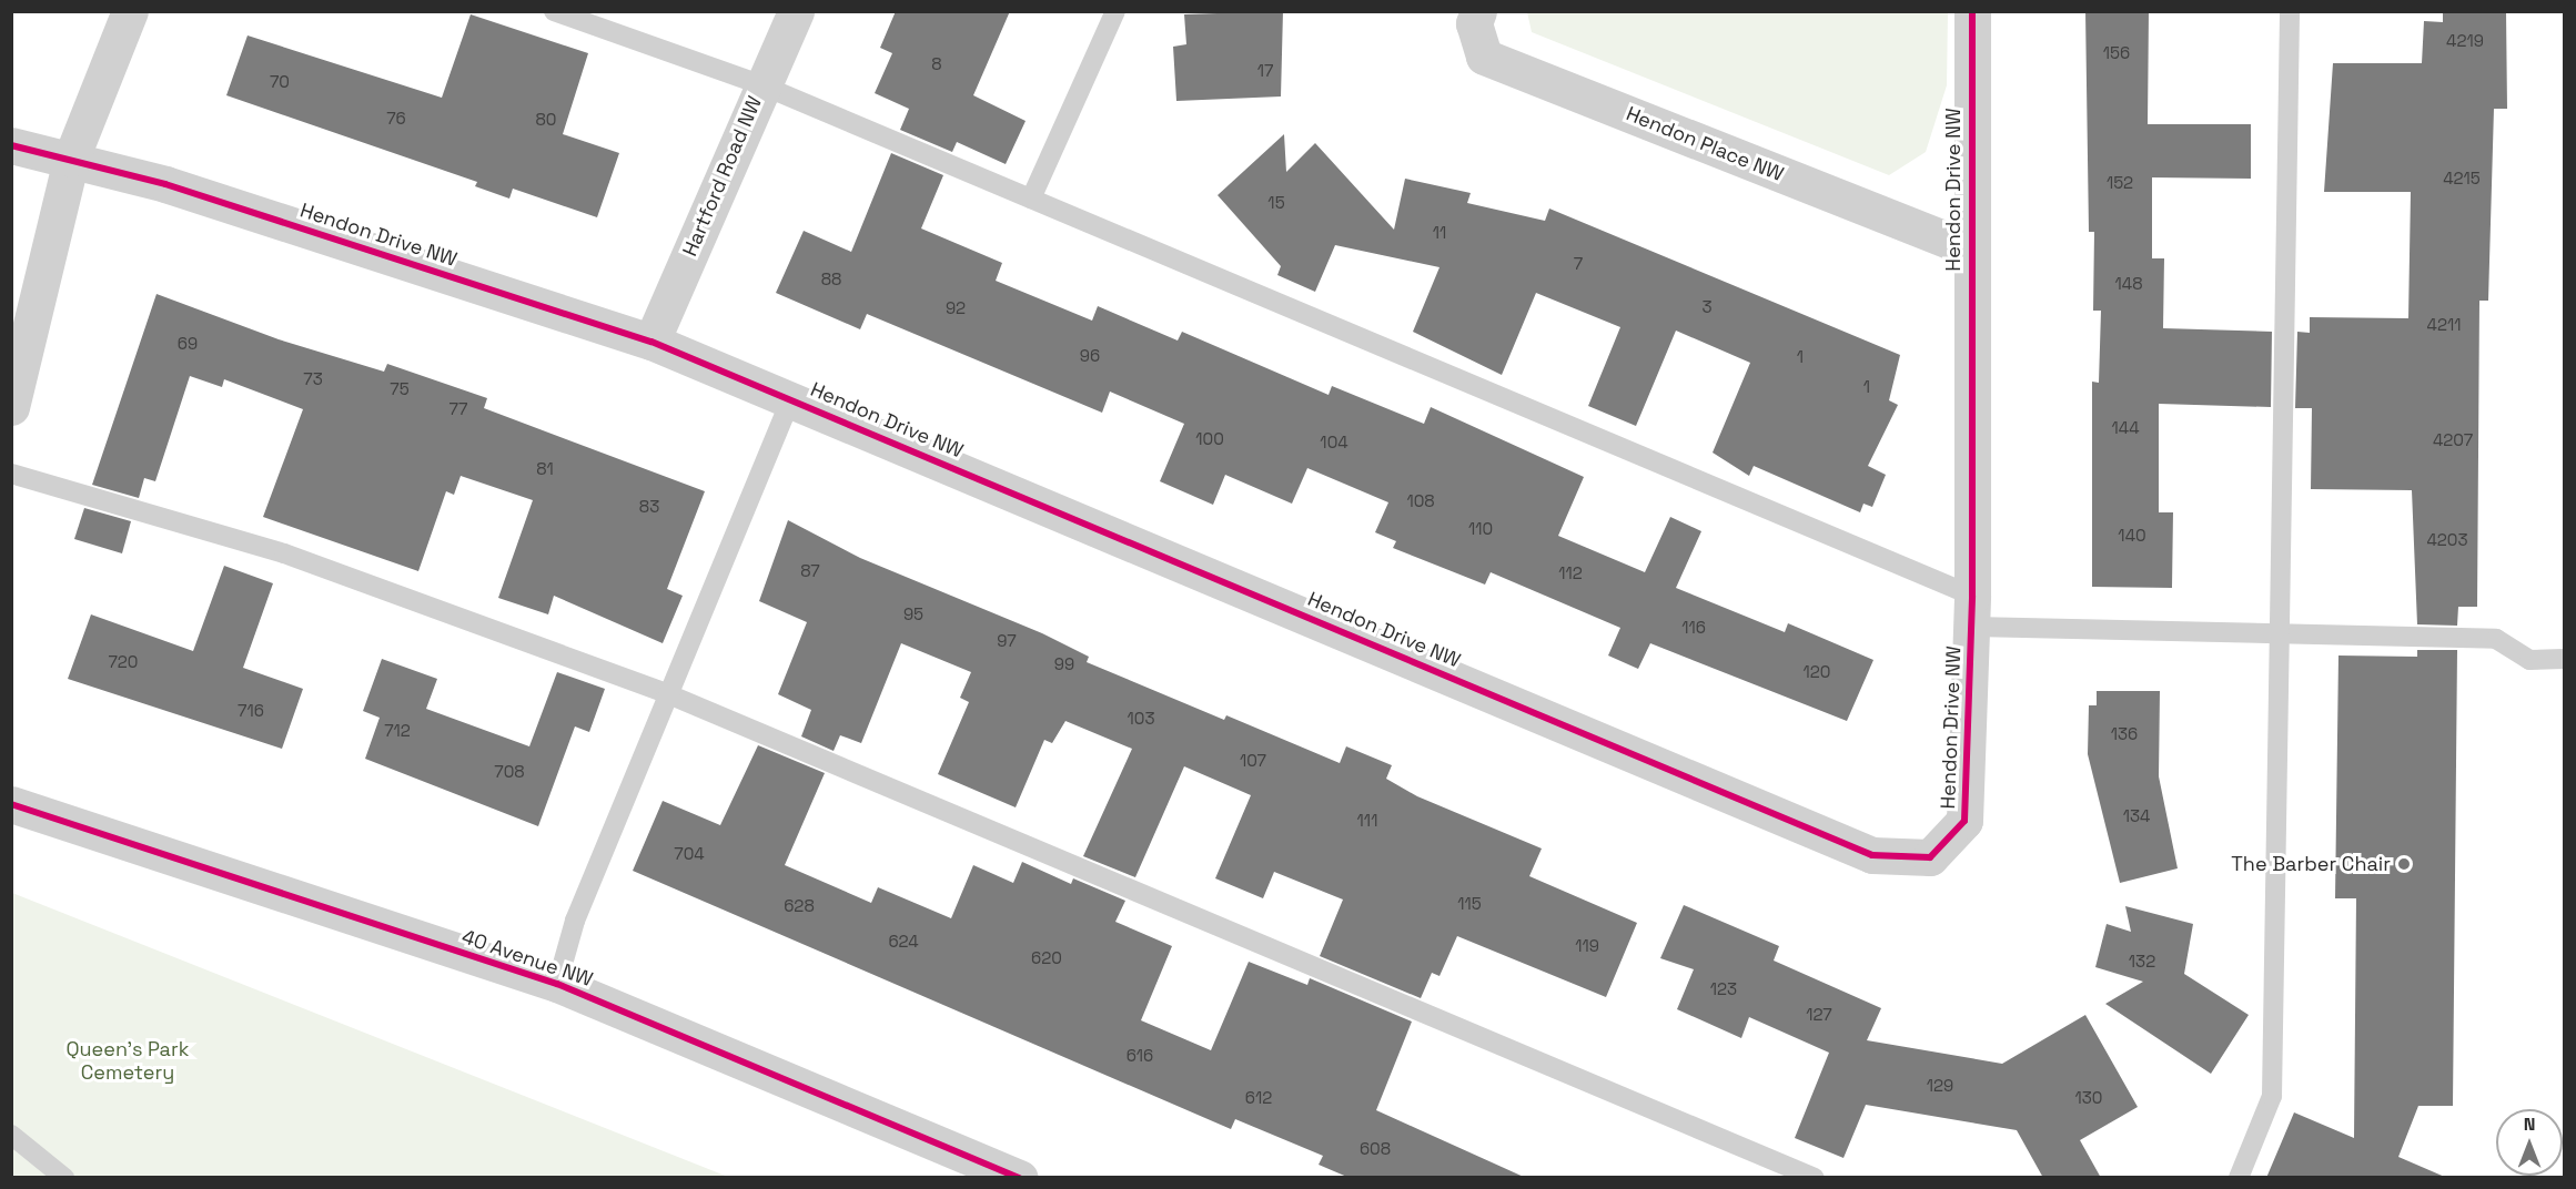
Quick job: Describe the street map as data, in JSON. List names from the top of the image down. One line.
{"streets":{"street":["Hendon Place NW","Hartford Road NW","Hendon Drive NW","40 Avenue NW"]},"crossings":[["Hendon Place NW","Hendon Drive NW"],["Hartford Road NW","Hendon Drive NW"]],"parks":["Queen's Park Cemetery"],"places":["The Barber Chair"],"house_numbers":["4219","156","8","17","70","76","80","4215","152","15","11","7","88","148","3","92","4211","69","96","1","73","1","75","77","144","100","4207","104","81","108","83","110","140","4203","87","112","95","116","97","720","99","120","716","103","712","136","107","708","134","111","704","115","628","624","119","620","132","123","127","616","129","612","130","608"],"north":"top"}
